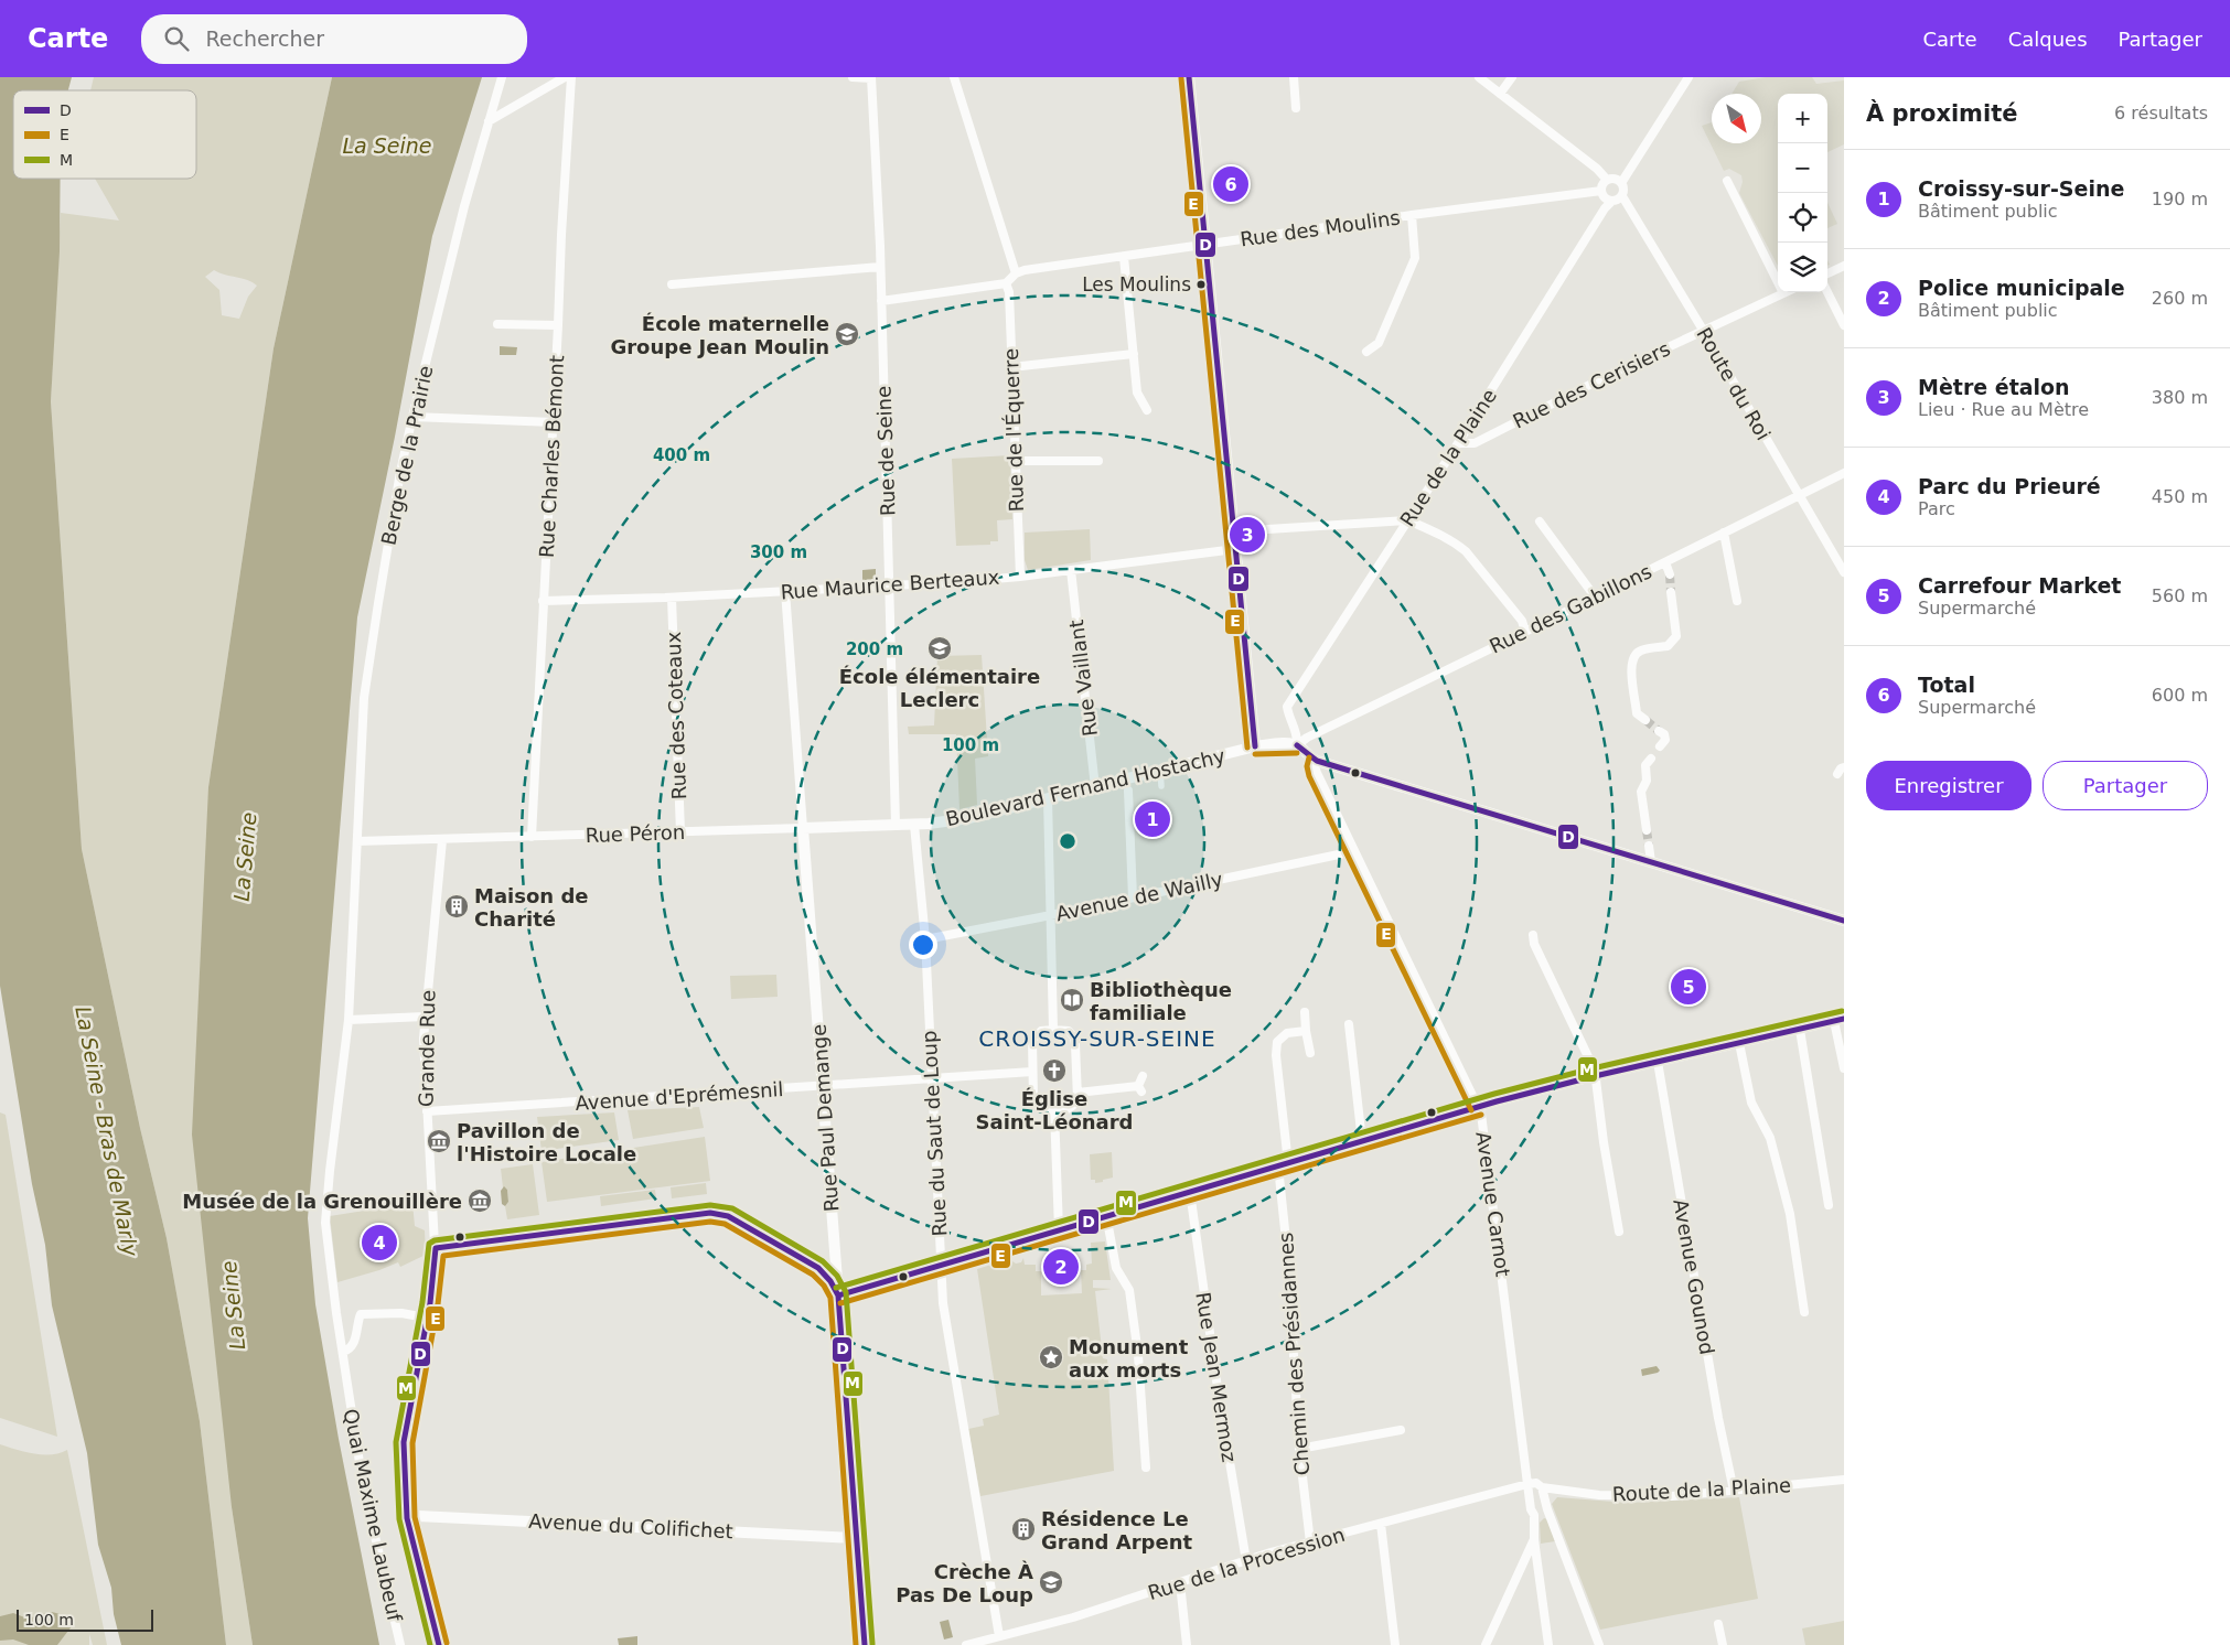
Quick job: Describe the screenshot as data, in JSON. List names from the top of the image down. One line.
{"streets":{"main road":["Boulevard Fernand Hostachy","Rue Péron","Rue Paul Demange","Avenue du Colifichet"],"street":["Rue des Moulins","Route du Roi","Rue des Cerisiers","Rue de l'Équerre","Rue de Seine","Berge de la Prairie","Rue Charles Bémont","Rue de la Plaine","Rue Maurice Berteaux","Rue des Gabillons","Rue Vaillant","Rue des Coteaux","Avenue de Wailly","Grande Rue","Avenue d'Eprémesnil","Rue du Saut de Loup","Avenue Carnot","Avenue Gounod","Chemin des Présidannes","Rue Jean Mermoz","Route de la Plaine","Quai Maxime Laubeuf","Rue de la Procession"]},"crossings":[["Rue des Moulins","Route du Roi"],["Rue des Moulins","Rue de la Plaine"],["Route du Roi","Rue des Cerisiers"],["Route du Roi","Rue de la Plaine"],["Route du Roi","Rue des Gabillons"],["Rue des Cerisiers","Rue de la Plaine"],["Rue de l'Équerre","Rue Maurice Berteaux"],["Rue de Seine","Rue Maurice Berteaux"],["Rue de Seine","Rue Péron"],["Berge de la Prairie","Rue Péron"],["Berge de la Prairie","Quai Maxime Laubeuf"],["Rue Charles Bémont","Rue Maurice Berteaux"],["Rue Charles Bémont","Rue Péron"],["Rue de la Plaine","Rue des Gabillons"],["Rue de la Plaine","Boulevard Fernand Hostachy"],["Rue Maurice Berteaux","Rue Vaillant"],["Rue Maurice Berteaux","Rue des Coteaux"],["Rue Maurice Berteaux","Rue Paul Demange"],["Rue des Gabillons","Boulevard Fernand Hostachy"],["Rue Vaillant","Boulevard Fernand Hostachy"],["Rue des Coteaux","Rue Péron"],["Boulevard Fernand Hostachy","Rue Péron"],["Boulevard Fernand Hostachy","Rue du Saut de Loup"],["Rue Péron","Grande Rue"],["Rue Péron","Rue Paul Demange"],["Rue Péron","Rue du Saut de Loup"],["Avenue de Wailly","Rue du Saut de Loup"],["Avenue de Wailly","Avenue Carnot"],["Grande Rue","Avenue d'Eprémesnil"],["Grande Rue","Avenue du Colifichet"],["Avenue d'Eprémesnil","Rue Paul Demange"],["Avenue d'Eprémesnil","Rue du Saut de Loup"],["Rue Paul Demange","Avenue du Colifichet"],["Rue du Saut de Loup","Rue de la Procession"],["Avenue Carnot","Route de la Plaine"],["Avenue Carnot","Rue de la Procession"],["Avenue Gounod","Route de la Plaine"],["Chemin des Présidannes","Rue de la Procession"],["Rue Jean Mermoz","Rue de la Procession"],["Route de la Plaine","Rue de la Procession"]],"districts":["CROISSY-SUR-SEINE"],"water":["La Seine","La Seine - Bras de Marly"],"places":{"other":["Les Moulins"],"school or university":["École maternelle Groupe Jean Moulin","École élémentaire Leclerc","Crèche À Pas De Loup"],"building":["Maison de Charité","Résidence Le Grand Arpent"],"library":["Bibliothèque familiale"],"church":["Église Saint-Léonard"],"museum":["Pavillon de l'Histoire Locale","Musée de la Grenouillère"],"place":["Monument aux morts"]},"lines":["transit line D","transit line E","transit line M"],"legend":["D","E","M"],"scale_bar":"100 m","north":"bottom right","page":{"header":"Carte","search":"Rechercher","nav":["Carte","Calques","Partager"],"heading":["À proximité","6 résultats"],"map_buttons":["+","−"],"list":[{"mark":"1","name":"Croissy-sur-Seine","note":"Bâtiment public","value":"190 m"},{"mark":"2","name":"Police municipale","note":"Bâtiment public","value":"260 m"},{"mark":"3","name":"Mètre étalon","note":"Lieu · Rue au Mètre","value":"380 m"},{"mark":"4","name":"Parc du Prieuré","note":"Parc","value":"450 m"},{"mark":"5","name":"Carrefour Market","note":"Supermarché","value":"560 m"},{"mark":"6","name":"Total","note":"Supermarché","value":"600 m"}],"pins":["6","3","1","5","4","2"],"buttons":["Enregistrer","Partager"],"scale":"100 m"},"rings":["400 m","300 m","200 m","100 m"]}
